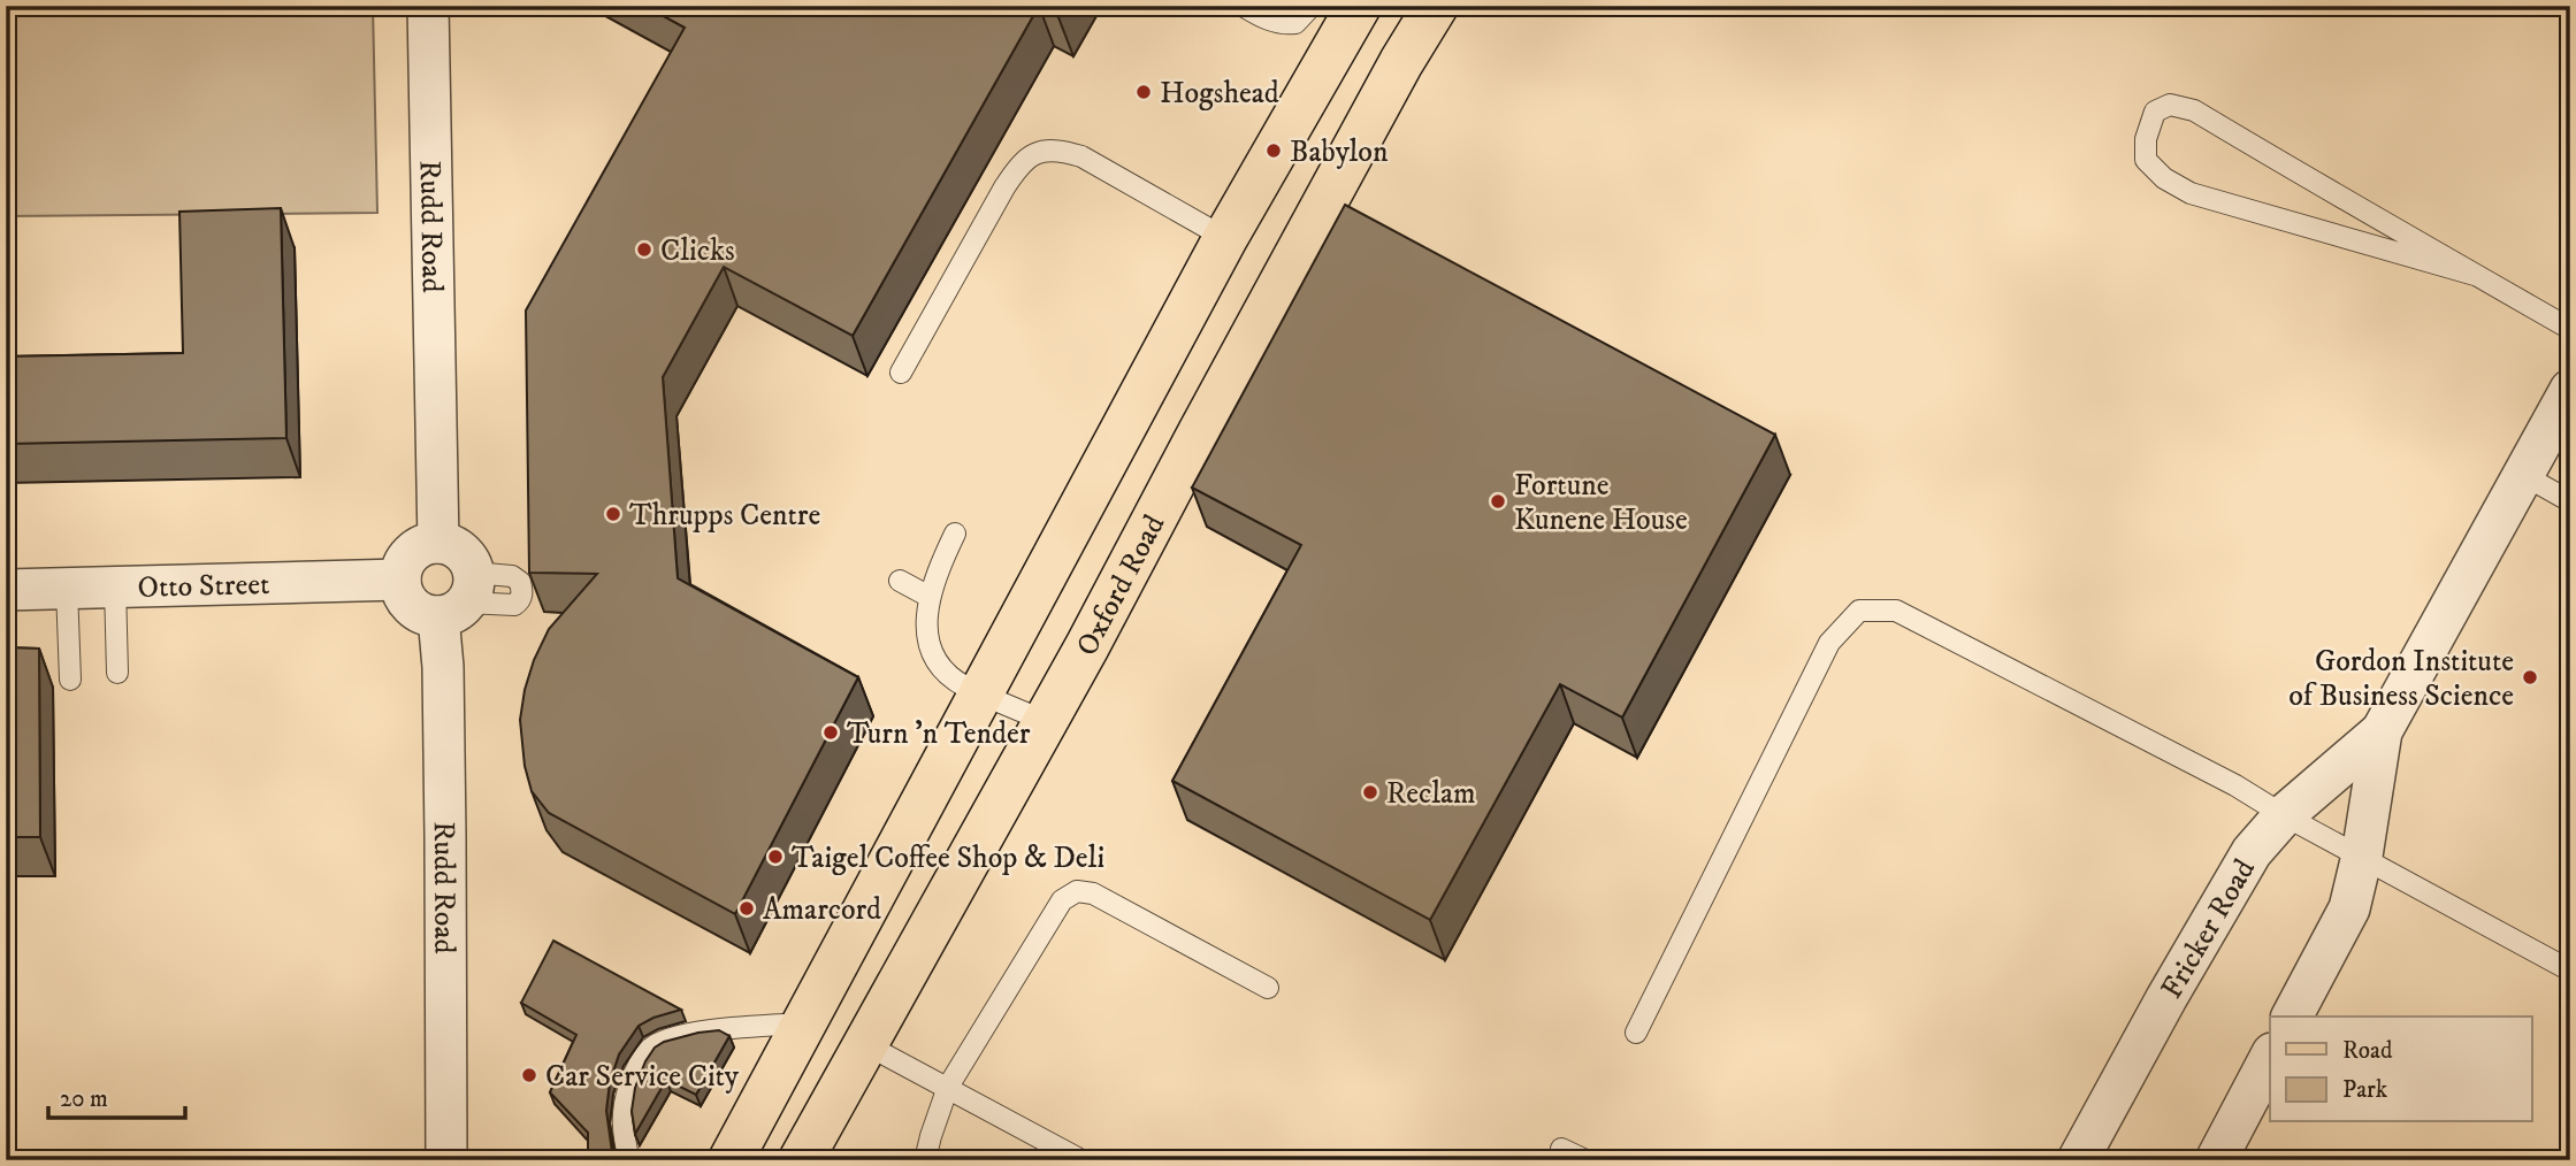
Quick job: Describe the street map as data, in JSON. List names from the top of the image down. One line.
{"streets":{"main road":["Oxford Road"],"street":["Rudd Road","Otto Street","Fricker Road"]},"crossings":[["Rudd Road","Otto Street"]],"places":["Hogshead","Babylon","Clicks","Fortune Kunene House","Thrupps Centre","Gordon Institute of Business Science","Turn 'n Tender","Reclam","Taigel Coffee Shop & Deli","Amarcord","Car Service City"],"legend":["Road","Park"],"scale_bar":"20 m"}
